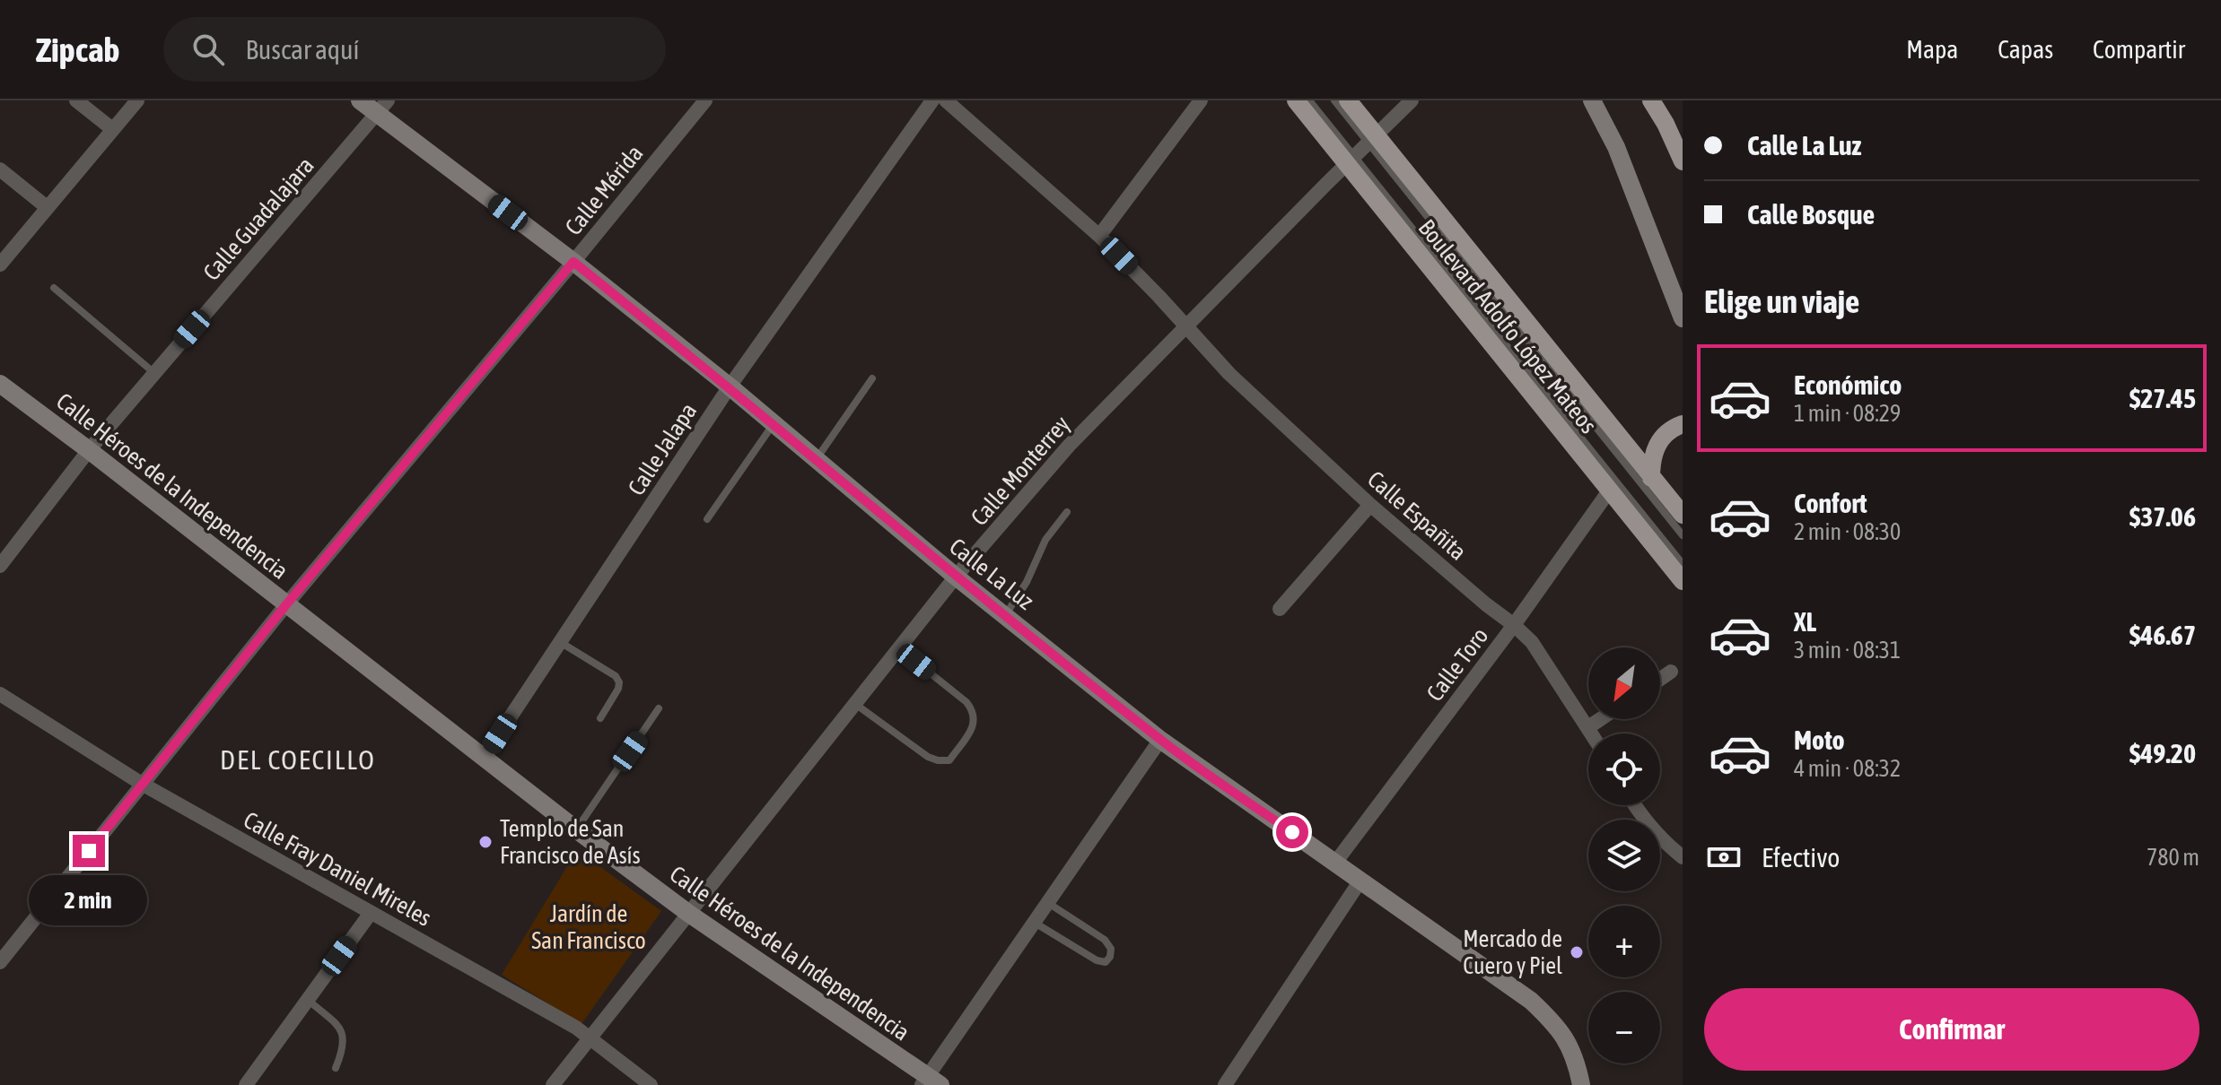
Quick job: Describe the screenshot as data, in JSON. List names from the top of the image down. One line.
{"streets":{"main road":["Boulevard Adolfo López Mateos"],"street":["Calle Mérida","Calle Guadalajara","Calle Jalapa","Calle Monterrey","Calle Héroes de la Independencia","Calle Españita","Calle La Luz","Calle Toro","Calle Fray Daniel Mireles"]},"crossings":[["Calle Mérida","Calle Héroes de la Independencia"],["Calle Mérida","Calle La Luz"],["Calle Mérida","Calle Fray Daniel Mireles"],["Calle Guadalajara","Calle Héroes de la Independencia"],["Calle Guadalajara","Calle La Luz"],["Boulevard Adolfo López Mateos","Calle Monterrey"],["Boulevard Adolfo López Mateos","Calle Toro"],["Calle Jalapa","Calle Héroes de la Independencia"],["Calle Jalapa","Calle La Luz"],["Calle Monterrey","Calle Héroes de la Independencia"],["Calle Monterrey","Calle Españita"],["Calle Monterrey","Calle La Luz"],["Calle Monterrey","Calle Fray Daniel Mireles"],["Calle Españita","Calle Toro"],["Calle La Luz","Calle Toro"]],"districts":["DEL COECILLO"],"parks":["Jardín de San Francisco"],"places":["Templo de San Francisco de Asís","Mercado de Cuero y Piel"],"north":"bottom left","page":{"header":"Zipcab","search":"Buscar aquí","nav":["Mapa","Capas","Compartir"],"banner":["Calle La Luz","Calle Bosque"],"heading":"Elige un viaje","list":[{"name":"Económico","note":"1 min · 08:29","value":"$27.45"},{"name":"Confort","note":"2 min · 08:30","value":"$37.06"},{"name":"XL","note":"3 min · 08:31","value":"$46.67"},{"name":"Moto","note":"4 min · 08:32","value":"$49.20"}],"map_buttons":["+","−"],"pay":["Efectivo","780 m"],"bubble":"2 min","buttons":"Confirmar"}}
